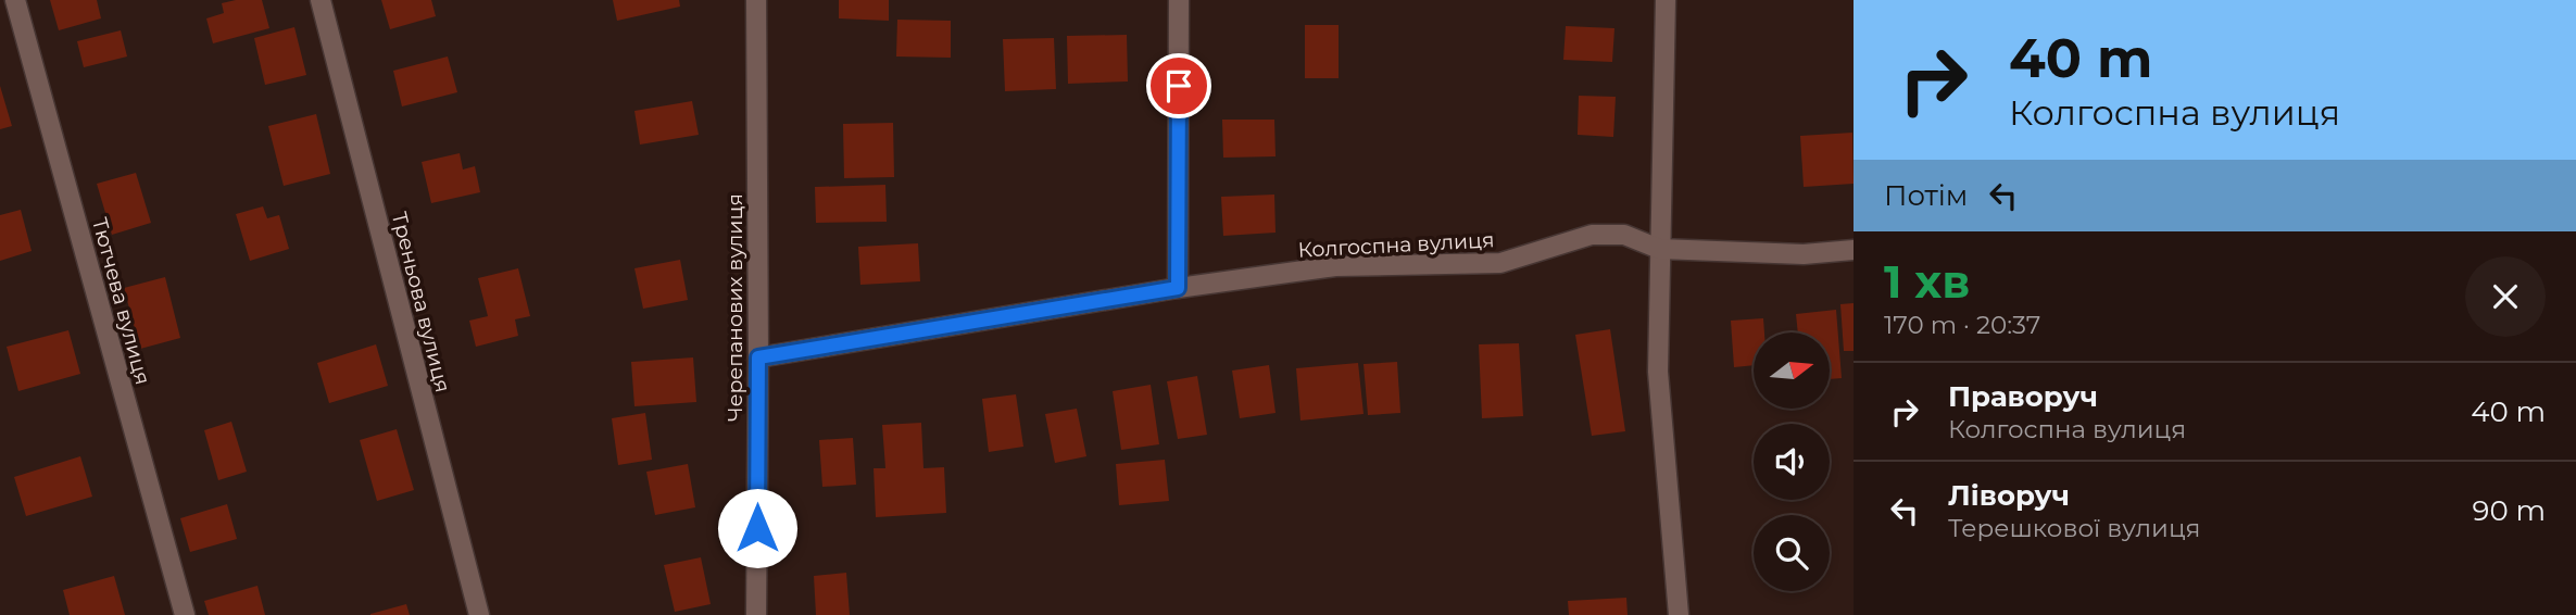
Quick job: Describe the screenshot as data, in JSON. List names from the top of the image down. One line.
{"streets":{"street":["Колгоспна вулиця","Тютчева вулиця","Треньова вулиця","Черепанових вулиця"]},"crossings":[["Колгоспна вулиця","Черепанових вулиця"]],"north":"right","page":{"turn":["40 m","Колгоспна вулиця"],"then":"Потім","heading":["1 хв","170 m · 20:37"],"list":[{"name":"Праворуч","note":"Колгоспна вулиця","value":"40 m"},{"name":"Ліворуч","note":"Терешкової вулиця","value":"90 m"}]}}
